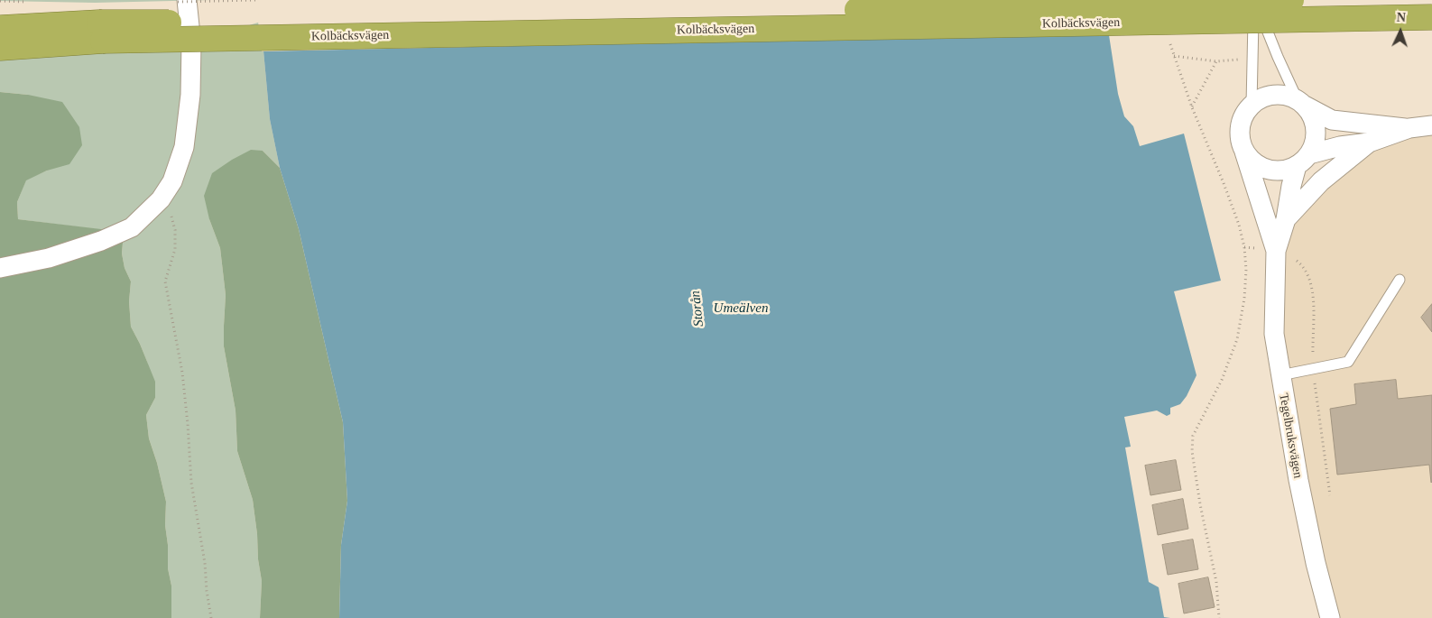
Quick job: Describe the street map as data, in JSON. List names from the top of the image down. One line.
{"streets":{"highway":["Kolbäcksvägen"],"street":["Tegelbruksvägen"]},"water":["Storån","Umeälven"],"north":"top"}
